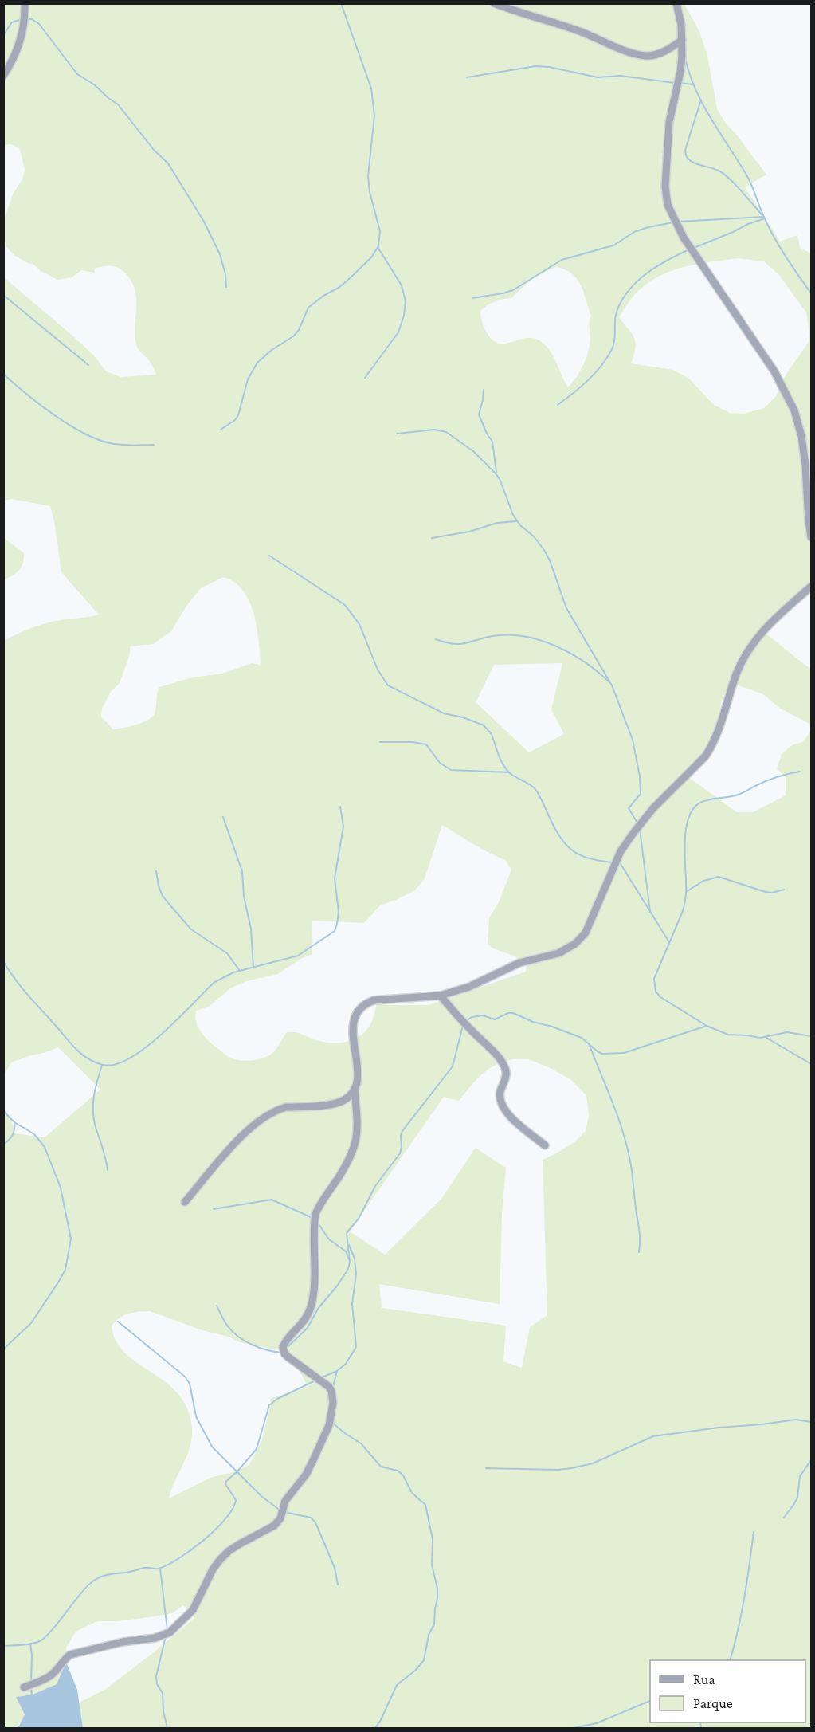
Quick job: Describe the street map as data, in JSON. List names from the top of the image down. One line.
{"legend":["Rua","Parque"]}
